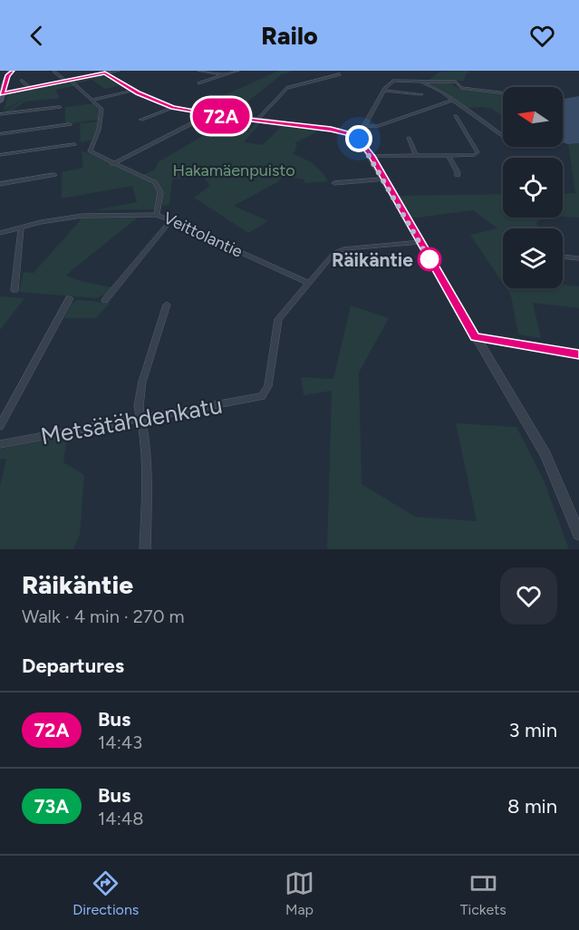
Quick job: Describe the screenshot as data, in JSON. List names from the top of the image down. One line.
{"streets":{"street":["Veittolantie","Metsätähdenkatu"]},"crossings":[["Veittolantie","Metsätähdenkatu"]],"parks":["Hakamäenpuisto"],"places":["Räikäntie"],"lines":["bus line 72A"],"north":"left","page":{"header":"Railo","on_map":"72A","heading":[["Räikäntie","Walk · 4 min · 270 m"],"Departures"],"list":[{"mark":"72A","name":"Bus","note":"14:43","value":"3 min"},{"mark":"73A","name":"Bus","note":"14:48","value":"8 min"}],"tabs":["Directions","Map","Tickets"]}}
